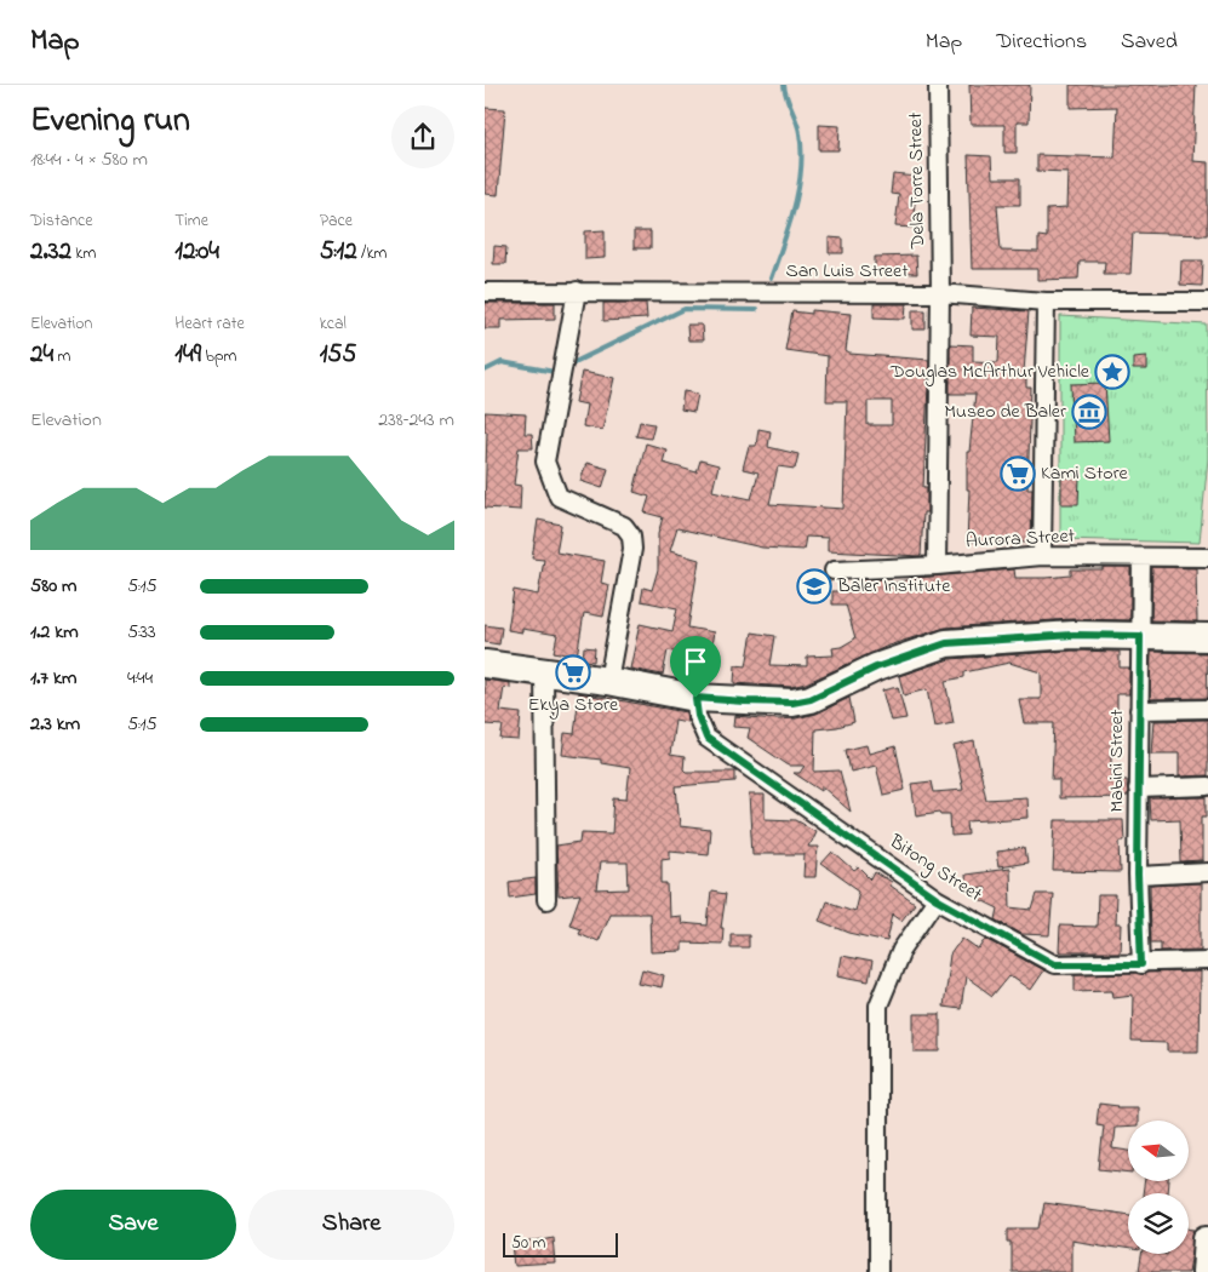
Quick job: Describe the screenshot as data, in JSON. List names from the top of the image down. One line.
{"streets":{"street":["Dela Torre Street","San Luis Street","Aurora Street","Mabini Street","Bitong Street"]},"crossings":[["Dela Torre Street","San Luis Street"],["Dela Torre Street","Aurora Street"],["Aurora Street","Mabini Street"],["Mabini Street","Bitong Street"]],"places":{"place":["Douglas McArthur Vehicle"],"museum":["Museo de Baler"],"supermarket":["Kami Store","Ekya Store"],"school or university":["Baler Institute"]},"scale_bar":"50 m","north":"left","page":{"header":"Map","nav":["Map","Directions","Saved"],"heading":["Evening run","18:44 · 4 × 580 m"],"stats":[["Distance","2.32 km"],["Time","12:04"],["Pace","5:12 /km"],["Elevation","24 m"],["Heart rate","149 bpm"],["kcal","155"]],"chart":["Elevation","238–243 m"],"list":[{"name":"580 m","note":"5:15"},{"name":"1.2 km","note":"5:33"},{"name":"1.7 km","note":"4:44"},{"name":"2.3 km","note":"5:15"}],"buttons":["Save","Share"],"scale":"50 m"}}
